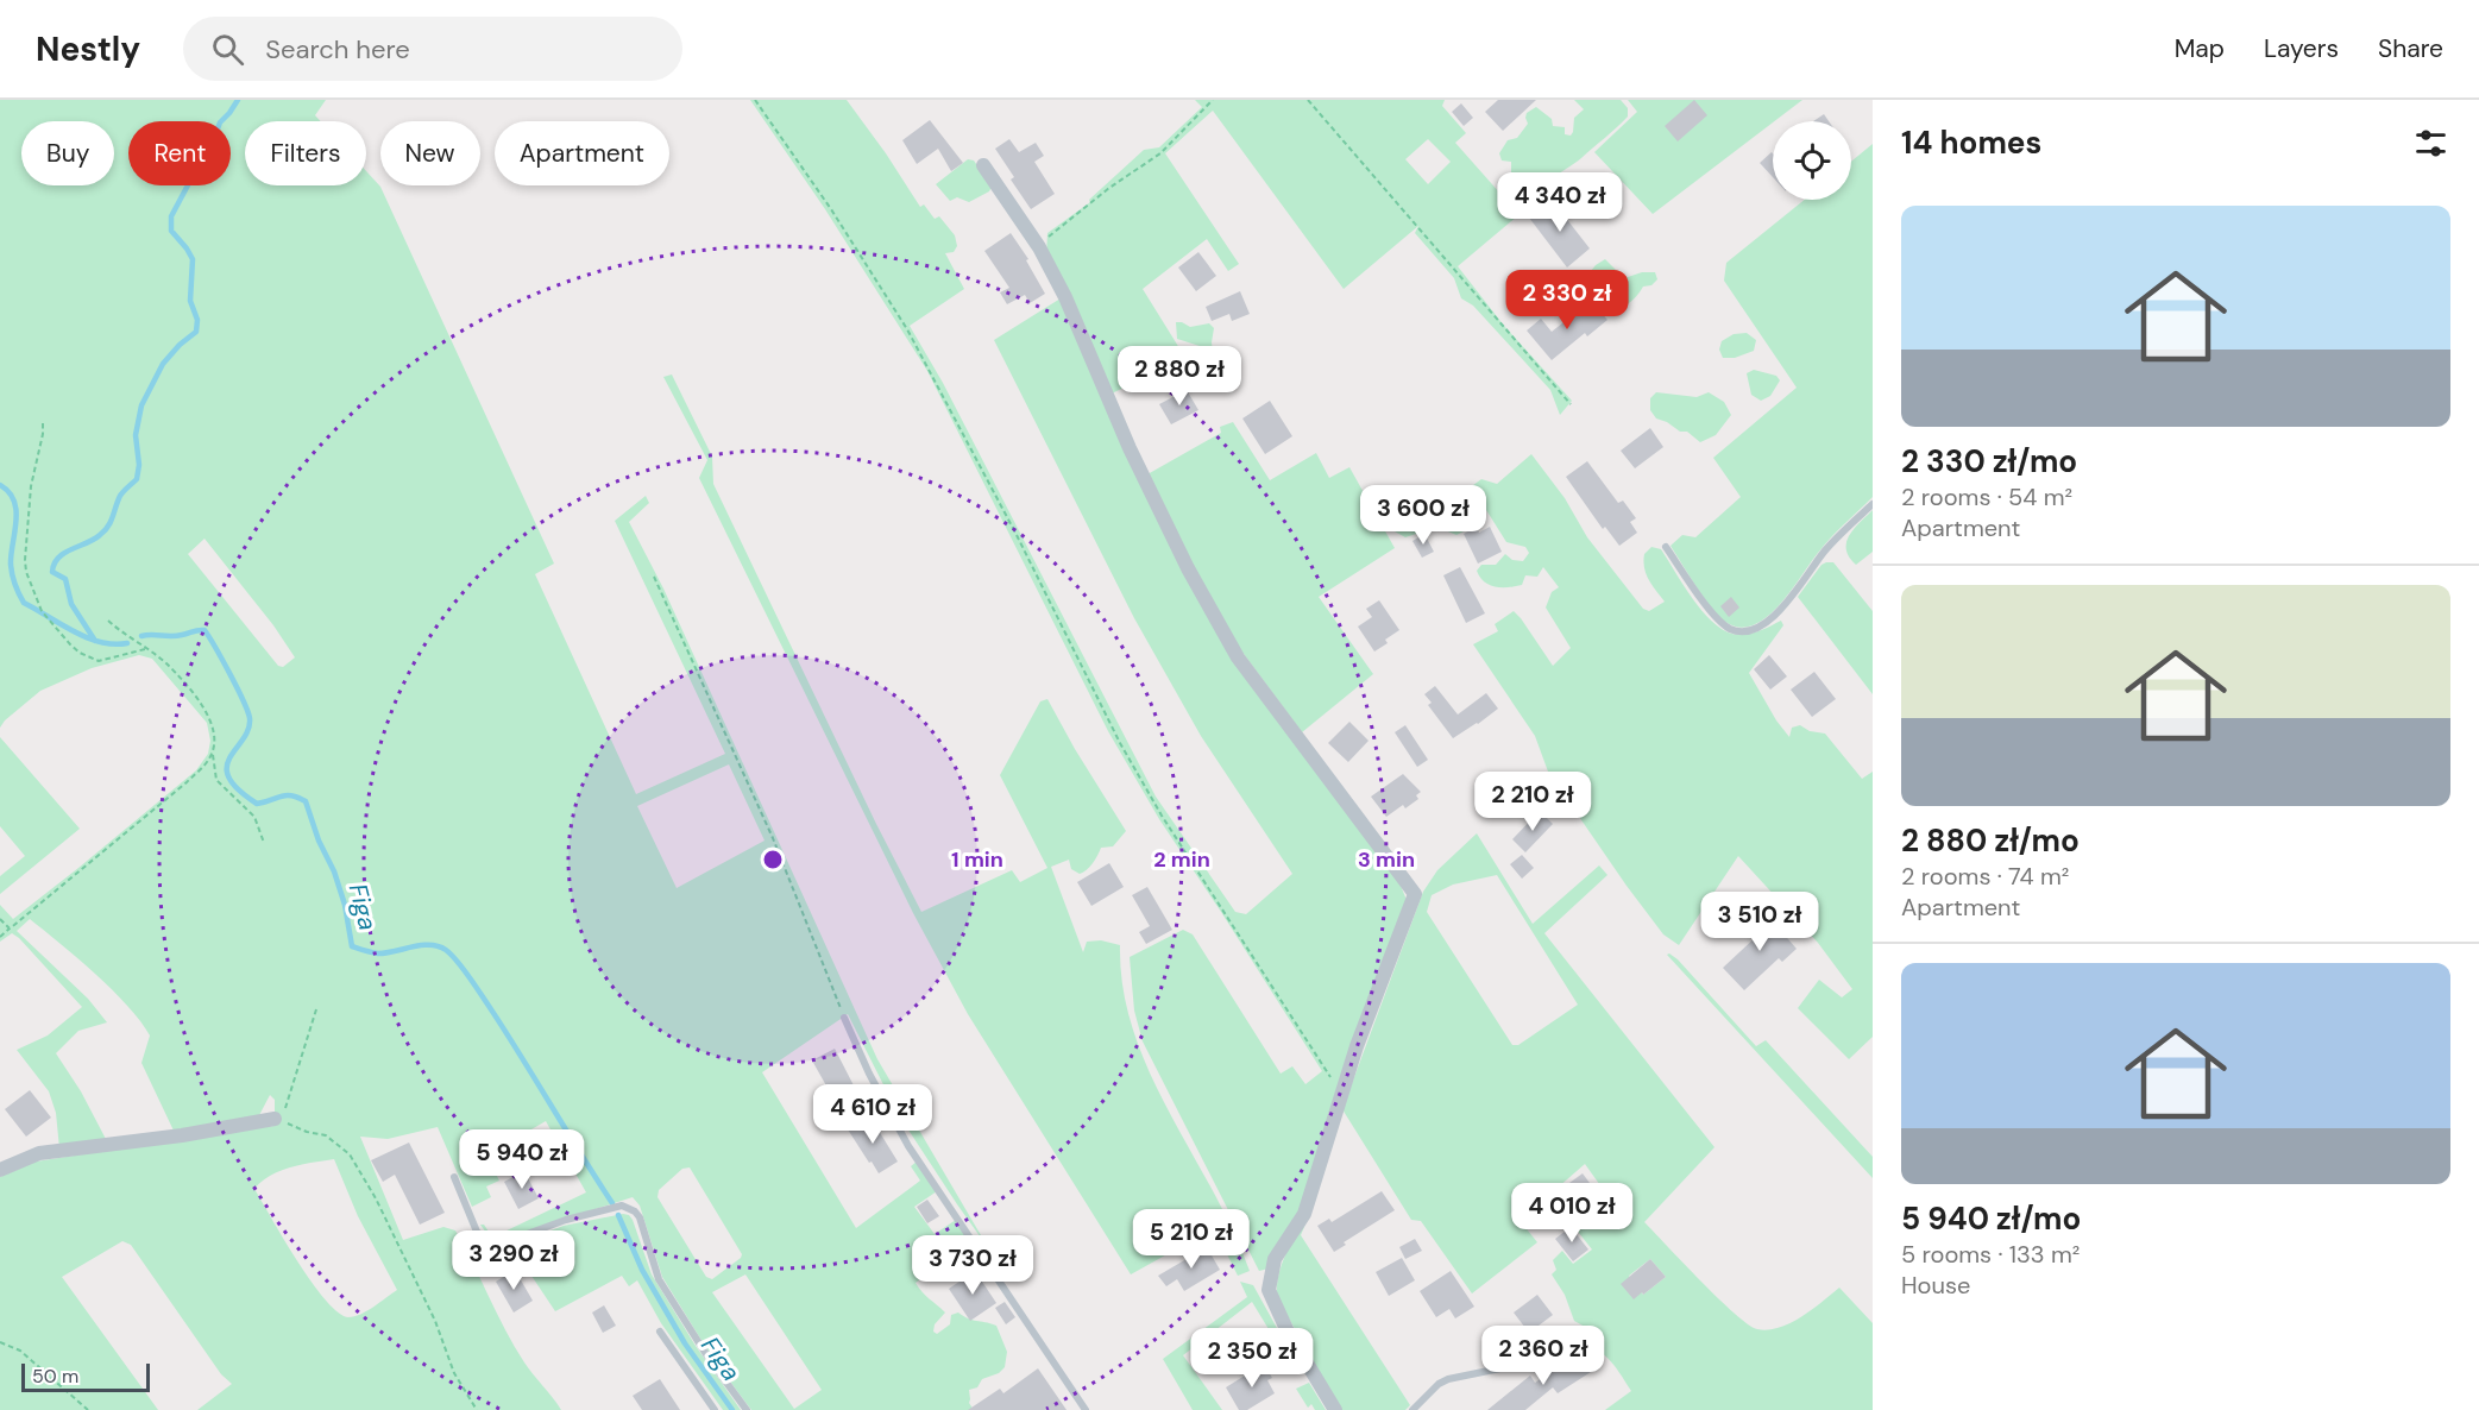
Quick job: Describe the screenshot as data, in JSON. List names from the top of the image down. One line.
{"water":["Figa"],"scale_bar":"50 m","page":{"header":"Nestly","search":"Search here","nav":["Map","Layers","Share"],"heading":"14 homes","chip":["Buy","Rent","Filters","New","Apartment"],"price":["4 340 zł","2 330 zł","2 880 zł","3 600 zł","2 210 zł","3 510 zł","4 610 zł","5 940 zł","4 010 zł","5 210 zł","3 290 zł","3 730 zł","2 360 zł","2 350 zł"],"list":[{"name":"2 330 zł/mo","note":"2 rooms · 54 m² · Apartment"},{"name":"2 880 zł/mo","note":"2 rooms · 74 m² · Apartment"},{"name":"5 940 zł/mo","note":"5 rooms · 133 m² · House"}],"scale":"50 m"},"rings":["1 min","2 min","3 min"]}
